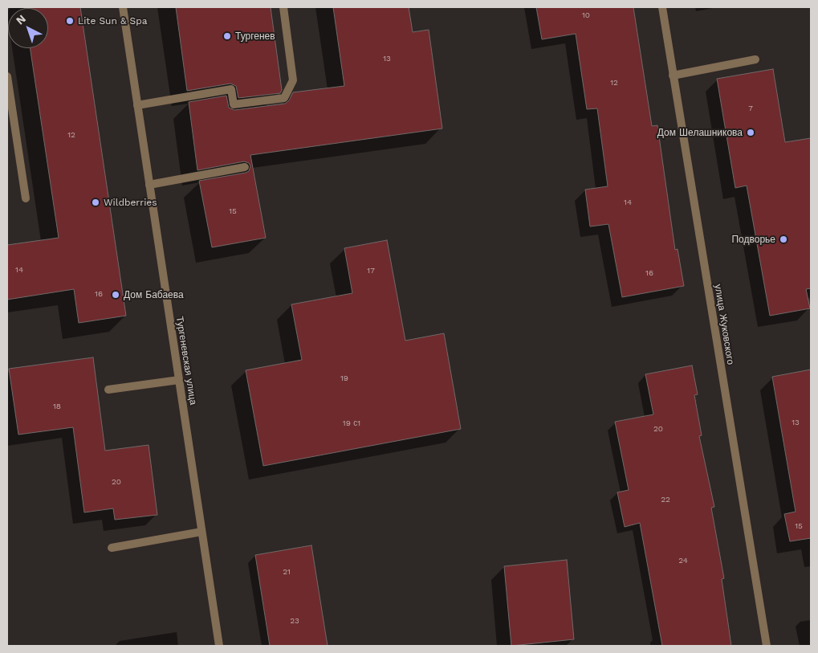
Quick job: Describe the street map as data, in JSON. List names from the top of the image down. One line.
{"streets":{"street":["улица Жуковского","Тургеневская улица"]},"places":["Lite Sun & Spa","Тургенев","Дом Шелашникова","Wildberries","Подворье","Дом Бабаева"],"house_numbers":["10","13","12","7","12","14","15","14","17","16","16","19","18","13","19 с1","20","20","22","15","24","21","23"],"north":"top left"}
